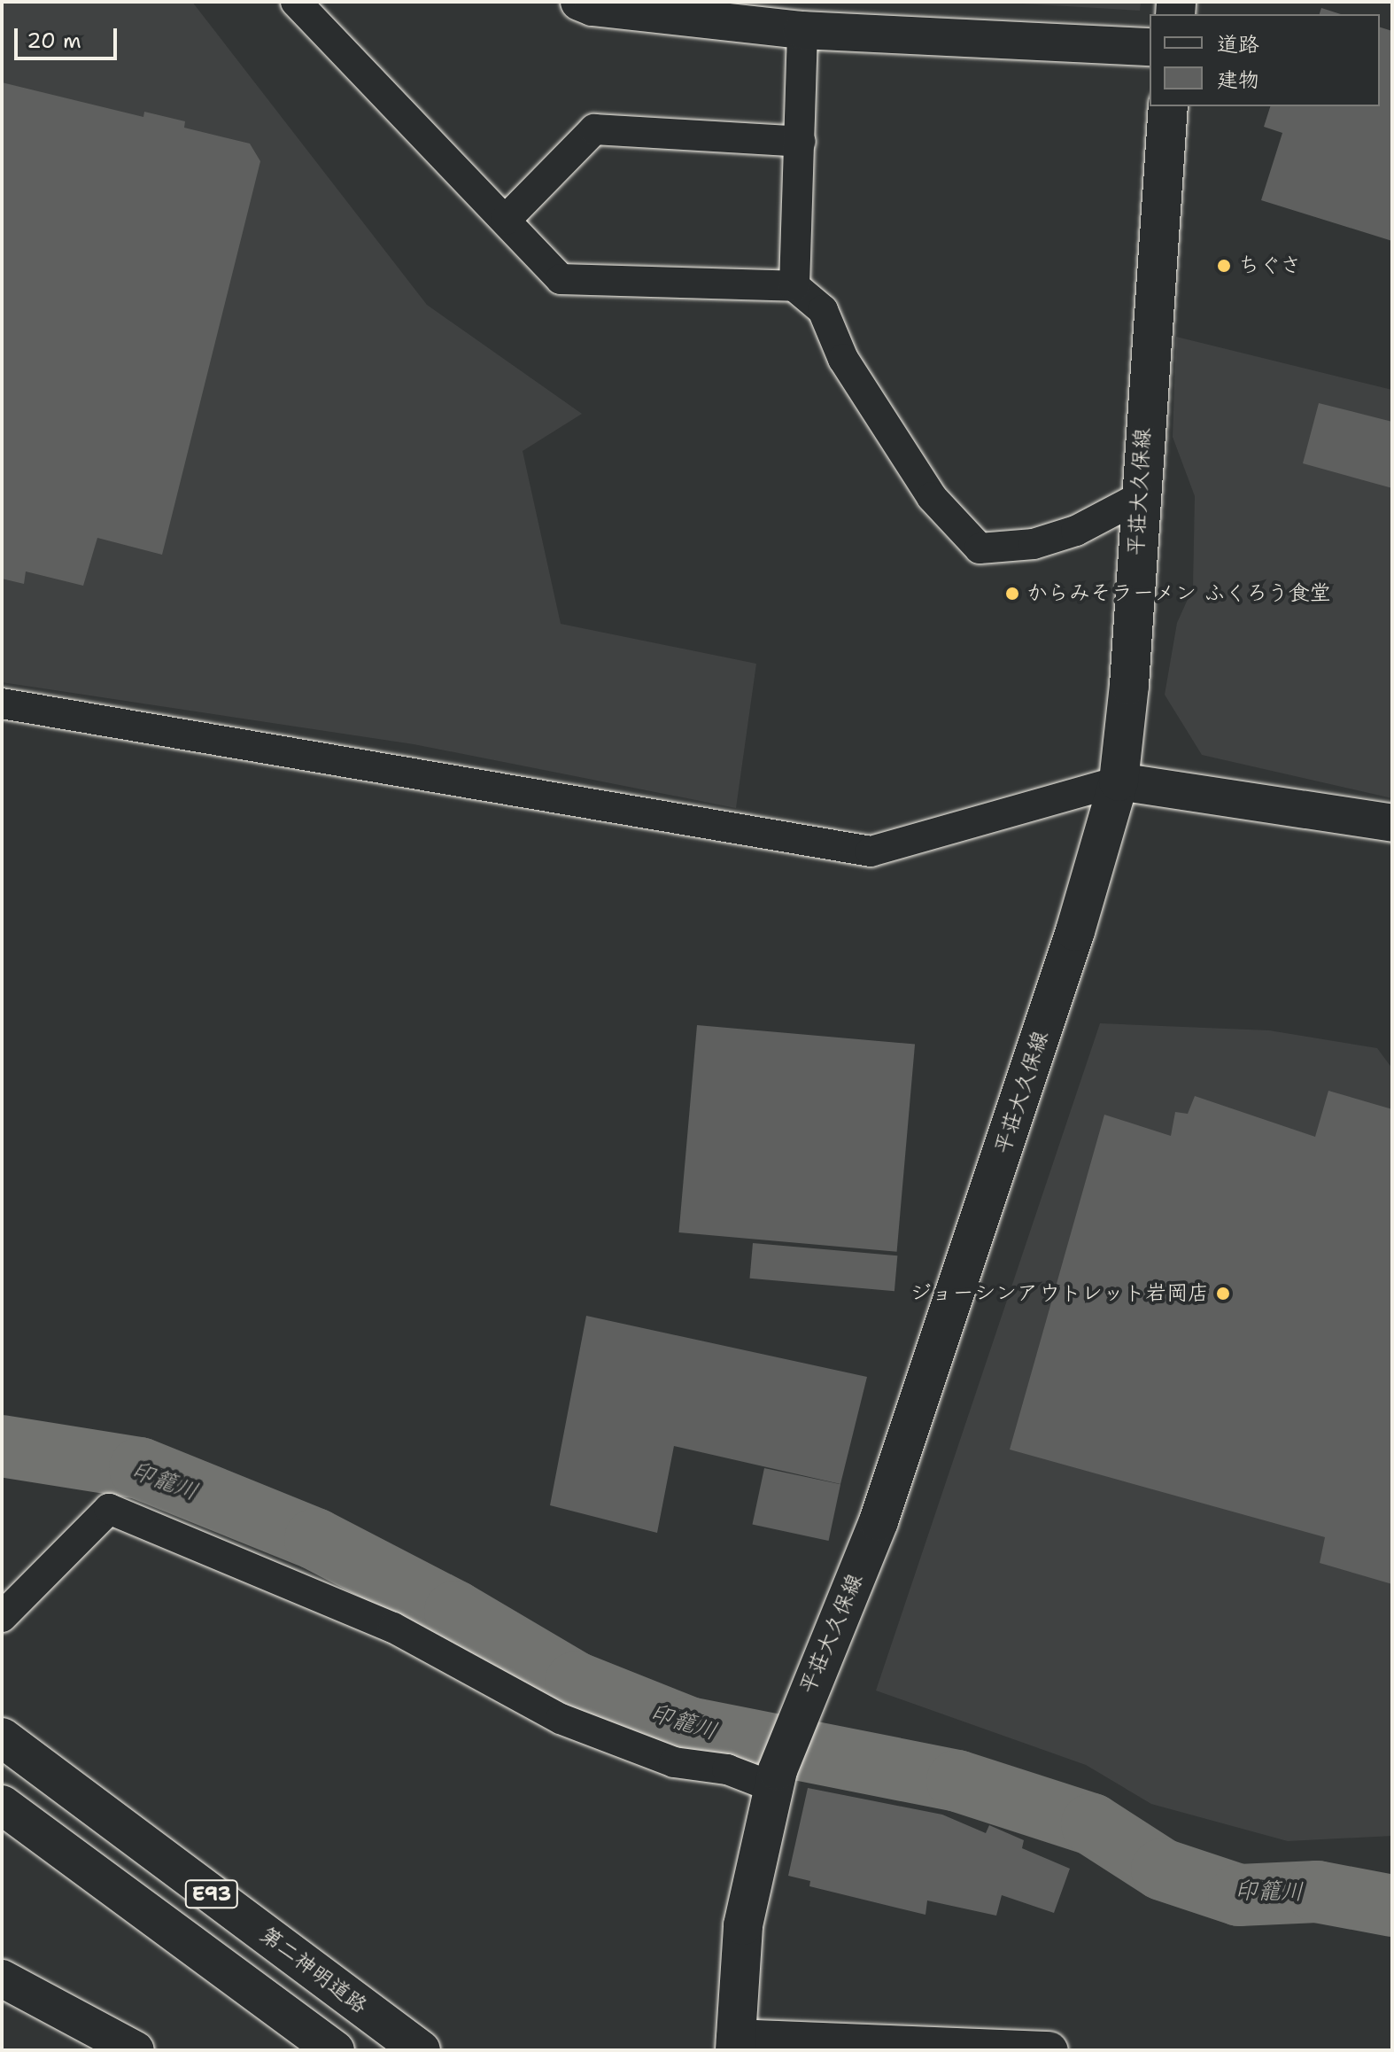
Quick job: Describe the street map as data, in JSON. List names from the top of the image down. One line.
{"streets":{"main road":["平荘大久保線","E93","第二神明道路"]},"water":["印籠川"],"places":["ちぐさ","からみそラーメン ふくろう食堂","ジョーシンアウトレット岩岡店"],"legend":["道路","建物"],"scale_bar":"20 m"}
